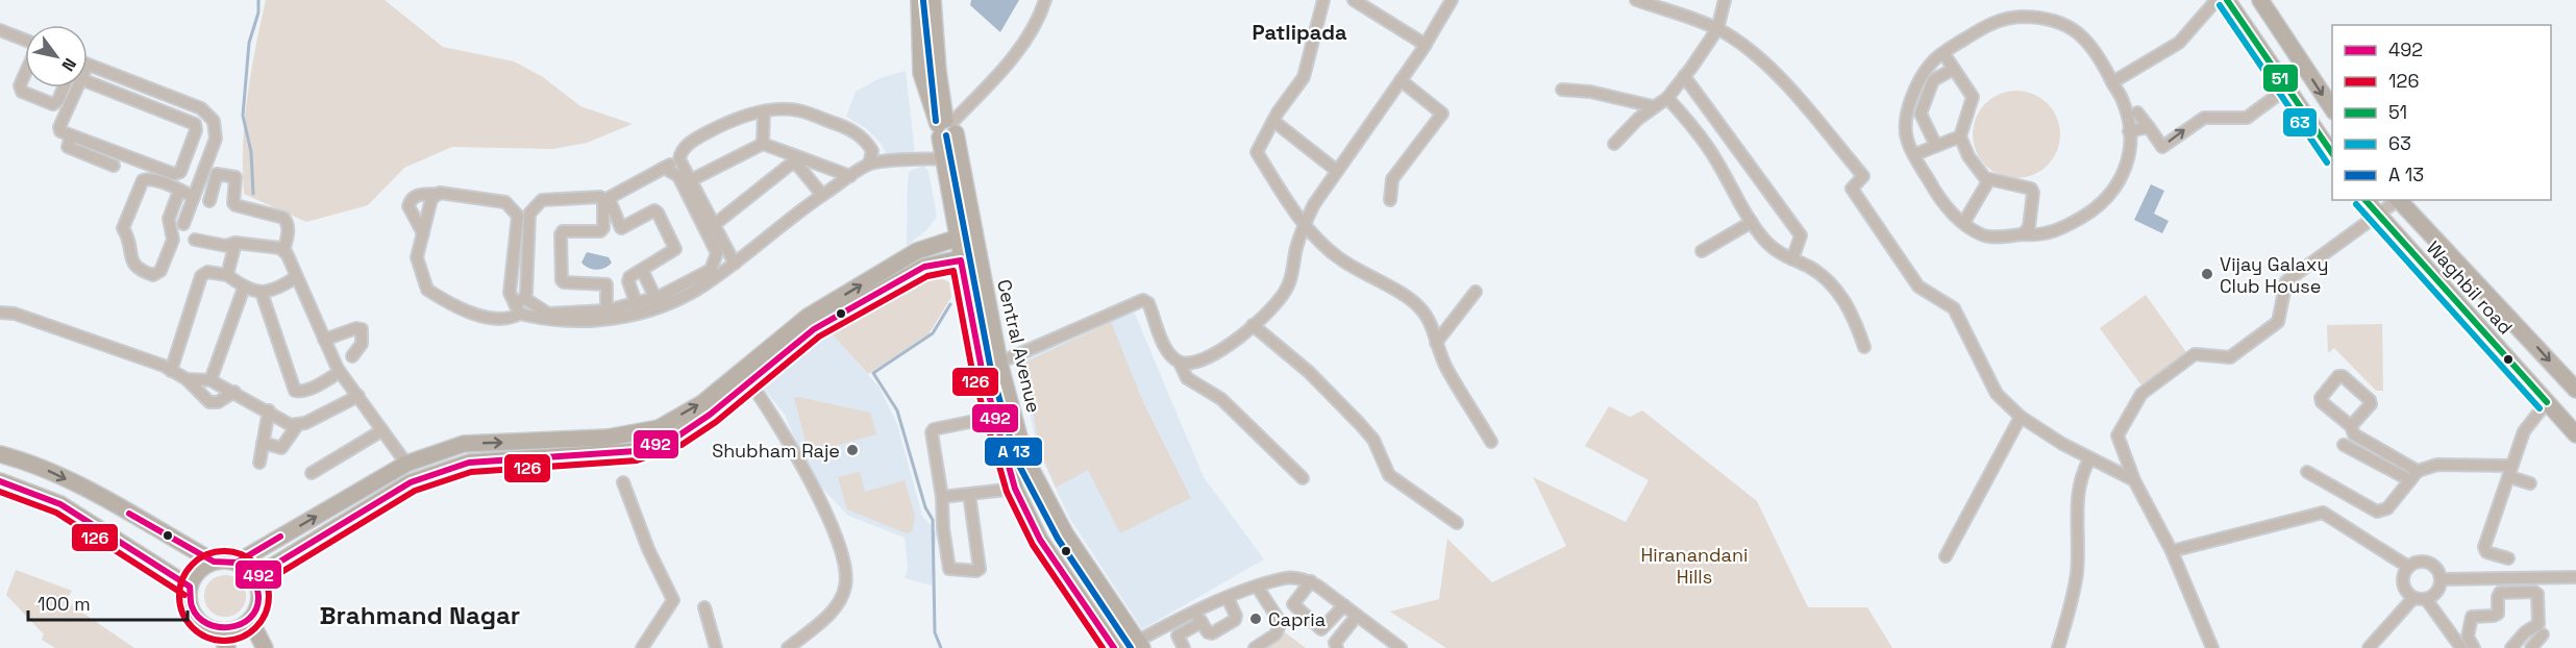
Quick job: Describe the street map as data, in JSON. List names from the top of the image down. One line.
{"streets":{"street":["Waghbil road","Central Avenue"]},"districts":["Patlipada","Brahmand Nagar"],"parks":["Hiranandani Hills"],"places":["Vijay Galaxy Club House","Shubham Raje","Capria"],"lines":["transit line 51","transit line 63","transit line 492","transit line 126"],"legend":["492","126","51","63","A 13"],"scale_bar":"100 m","north":"bottom right"}
